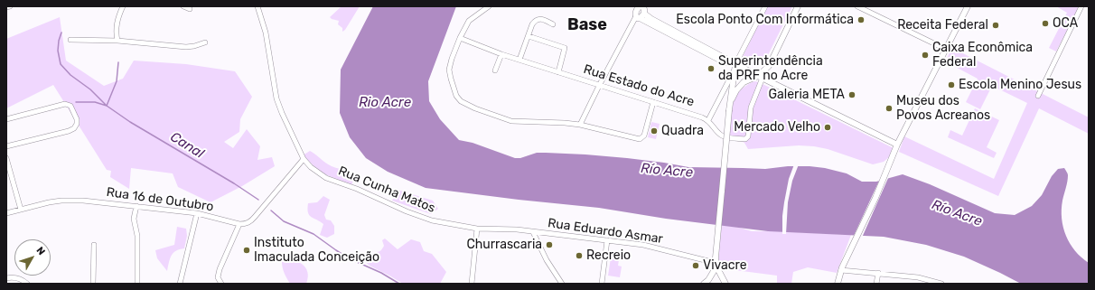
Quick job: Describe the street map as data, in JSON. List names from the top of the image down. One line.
{"streets":{"street":["Rua Estado do Acre","Rua Cunha Matos","Rua 16 de Outubro","Rua Eduardo Asmar"]},"crossings":[["Rua Cunha Matos","Rua Eduardo Asmar"]],"districts":["Base"],"water":["Rio Acre","Canal","Río Acre"],"places":["Escola Ponto Com Informática","OCA","Receita Federal","Caixa Econômica Federal","Superintendência da PRF no Acre","Escola Menino Jesus","Galeria META","Museu dos Povos Acreanos","Mercado Velho","Quadra","Churrascaria","Instituto Imaculada Conceição","Recreio","Vivacre"],"north":"top right"}
